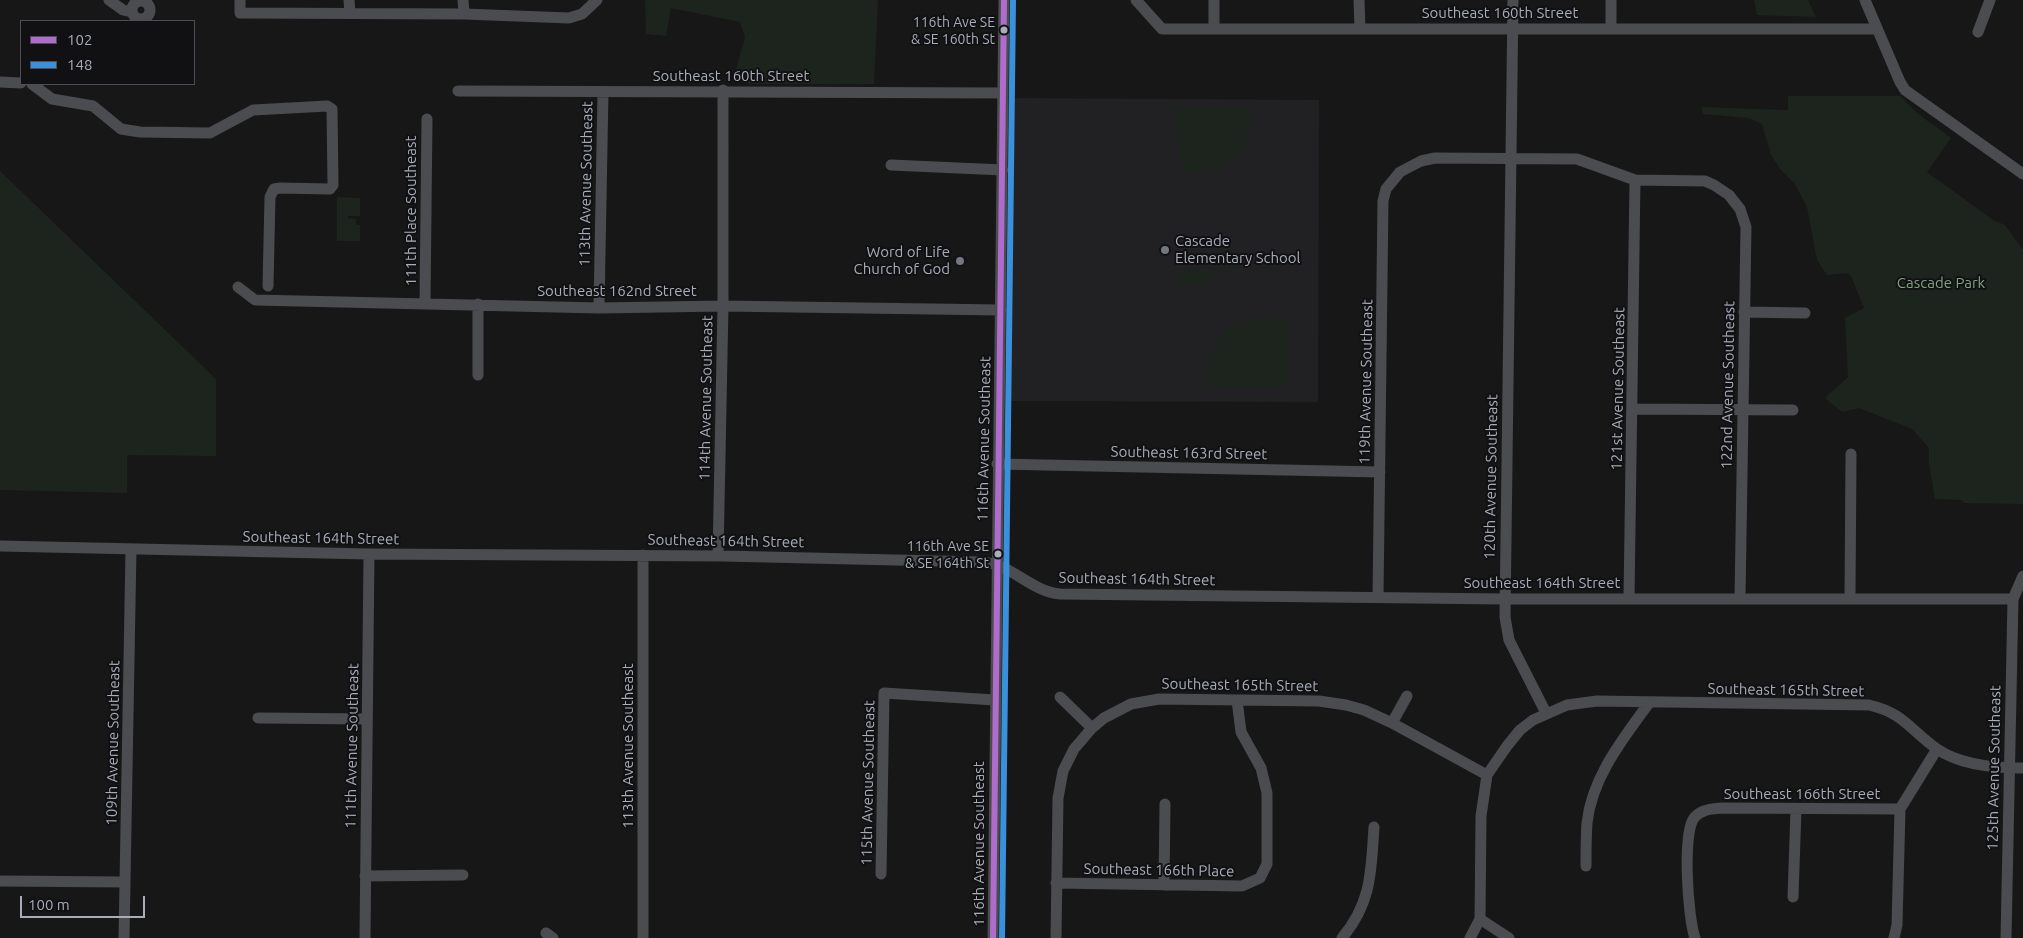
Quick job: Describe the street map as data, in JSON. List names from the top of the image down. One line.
{"streets":{"street":["Southeast 160th Street","113th Avenue Southeast","111th Place Southeast","Southeast 162nd Street","119th Avenue Southeast","122nd Avenue Southeast","121st Avenue Southeast","114th Avenue Southeast","116th Avenue Southeast","Southeast 163rd Street","120th Avenue Southeast","Southeast 164th Street","Southeast 165th Street","109th Avenue Southeast","111th Avenue Southeast","125th Avenue Southeast","115th Avenue Southeast","Southeast 166th Street","Southeast 166th Place"]},"crossings":[["Southeast 160th Street","113th Avenue Southeast"],["Southeast 160th Street","114th Avenue Southeast"],["Southeast 160th Street","116th Avenue Southeast"],["Southeast 160th Street","120th Avenue Southeast"],["113th Avenue Southeast","Southeast 162nd Street"],["113th Avenue Southeast","Southeast 164th Street"],["111th Place Southeast","Southeast 162nd Street"],["Southeast 162nd Street","114th Avenue Southeast"],["Southeast 162nd Street","116th Avenue Southeast"],["119th Avenue Southeast","Southeast 163rd Street"],["119th Avenue Southeast","120th Avenue Southeast"],["119th Avenue Southeast","Southeast 164th Street"],["122nd Avenue Southeast","121st Avenue Southeast"],["122nd Avenue Southeast","Southeast 164th Street"],["121st Avenue Southeast","Southeast 164th Street"],["114th Avenue Southeast","Southeast 164th Street"],["116th Avenue Southeast","Southeast 163rd Street"],["116th Avenue Southeast","Southeast 164th Street"],["116th Avenue Southeast","115th Avenue Southeast"],["120th Avenue Southeast","Southeast 164th Street"],["120th Avenue Southeast","Southeast 165th Street"],["Southeast 164th Street","109th Avenue Southeast"],["Southeast 164th Street","111th Avenue Southeast"],["Southeast 164th Street","125th Avenue Southeast"],["Southeast 165th Street","125th Avenue Southeast"],["Southeast 165th Street","Southeast 166th Place"]],"parks":["Cascade Park"],"places":["116th Ave SE & SE 160th St","Cascade Elementary School","Word of Life Church of God","116th Ave SE & SE 164th St"],"lines":["transit line 102","transit line 148"],"legend":["102","148"],"scale_bar":"100 m"}
